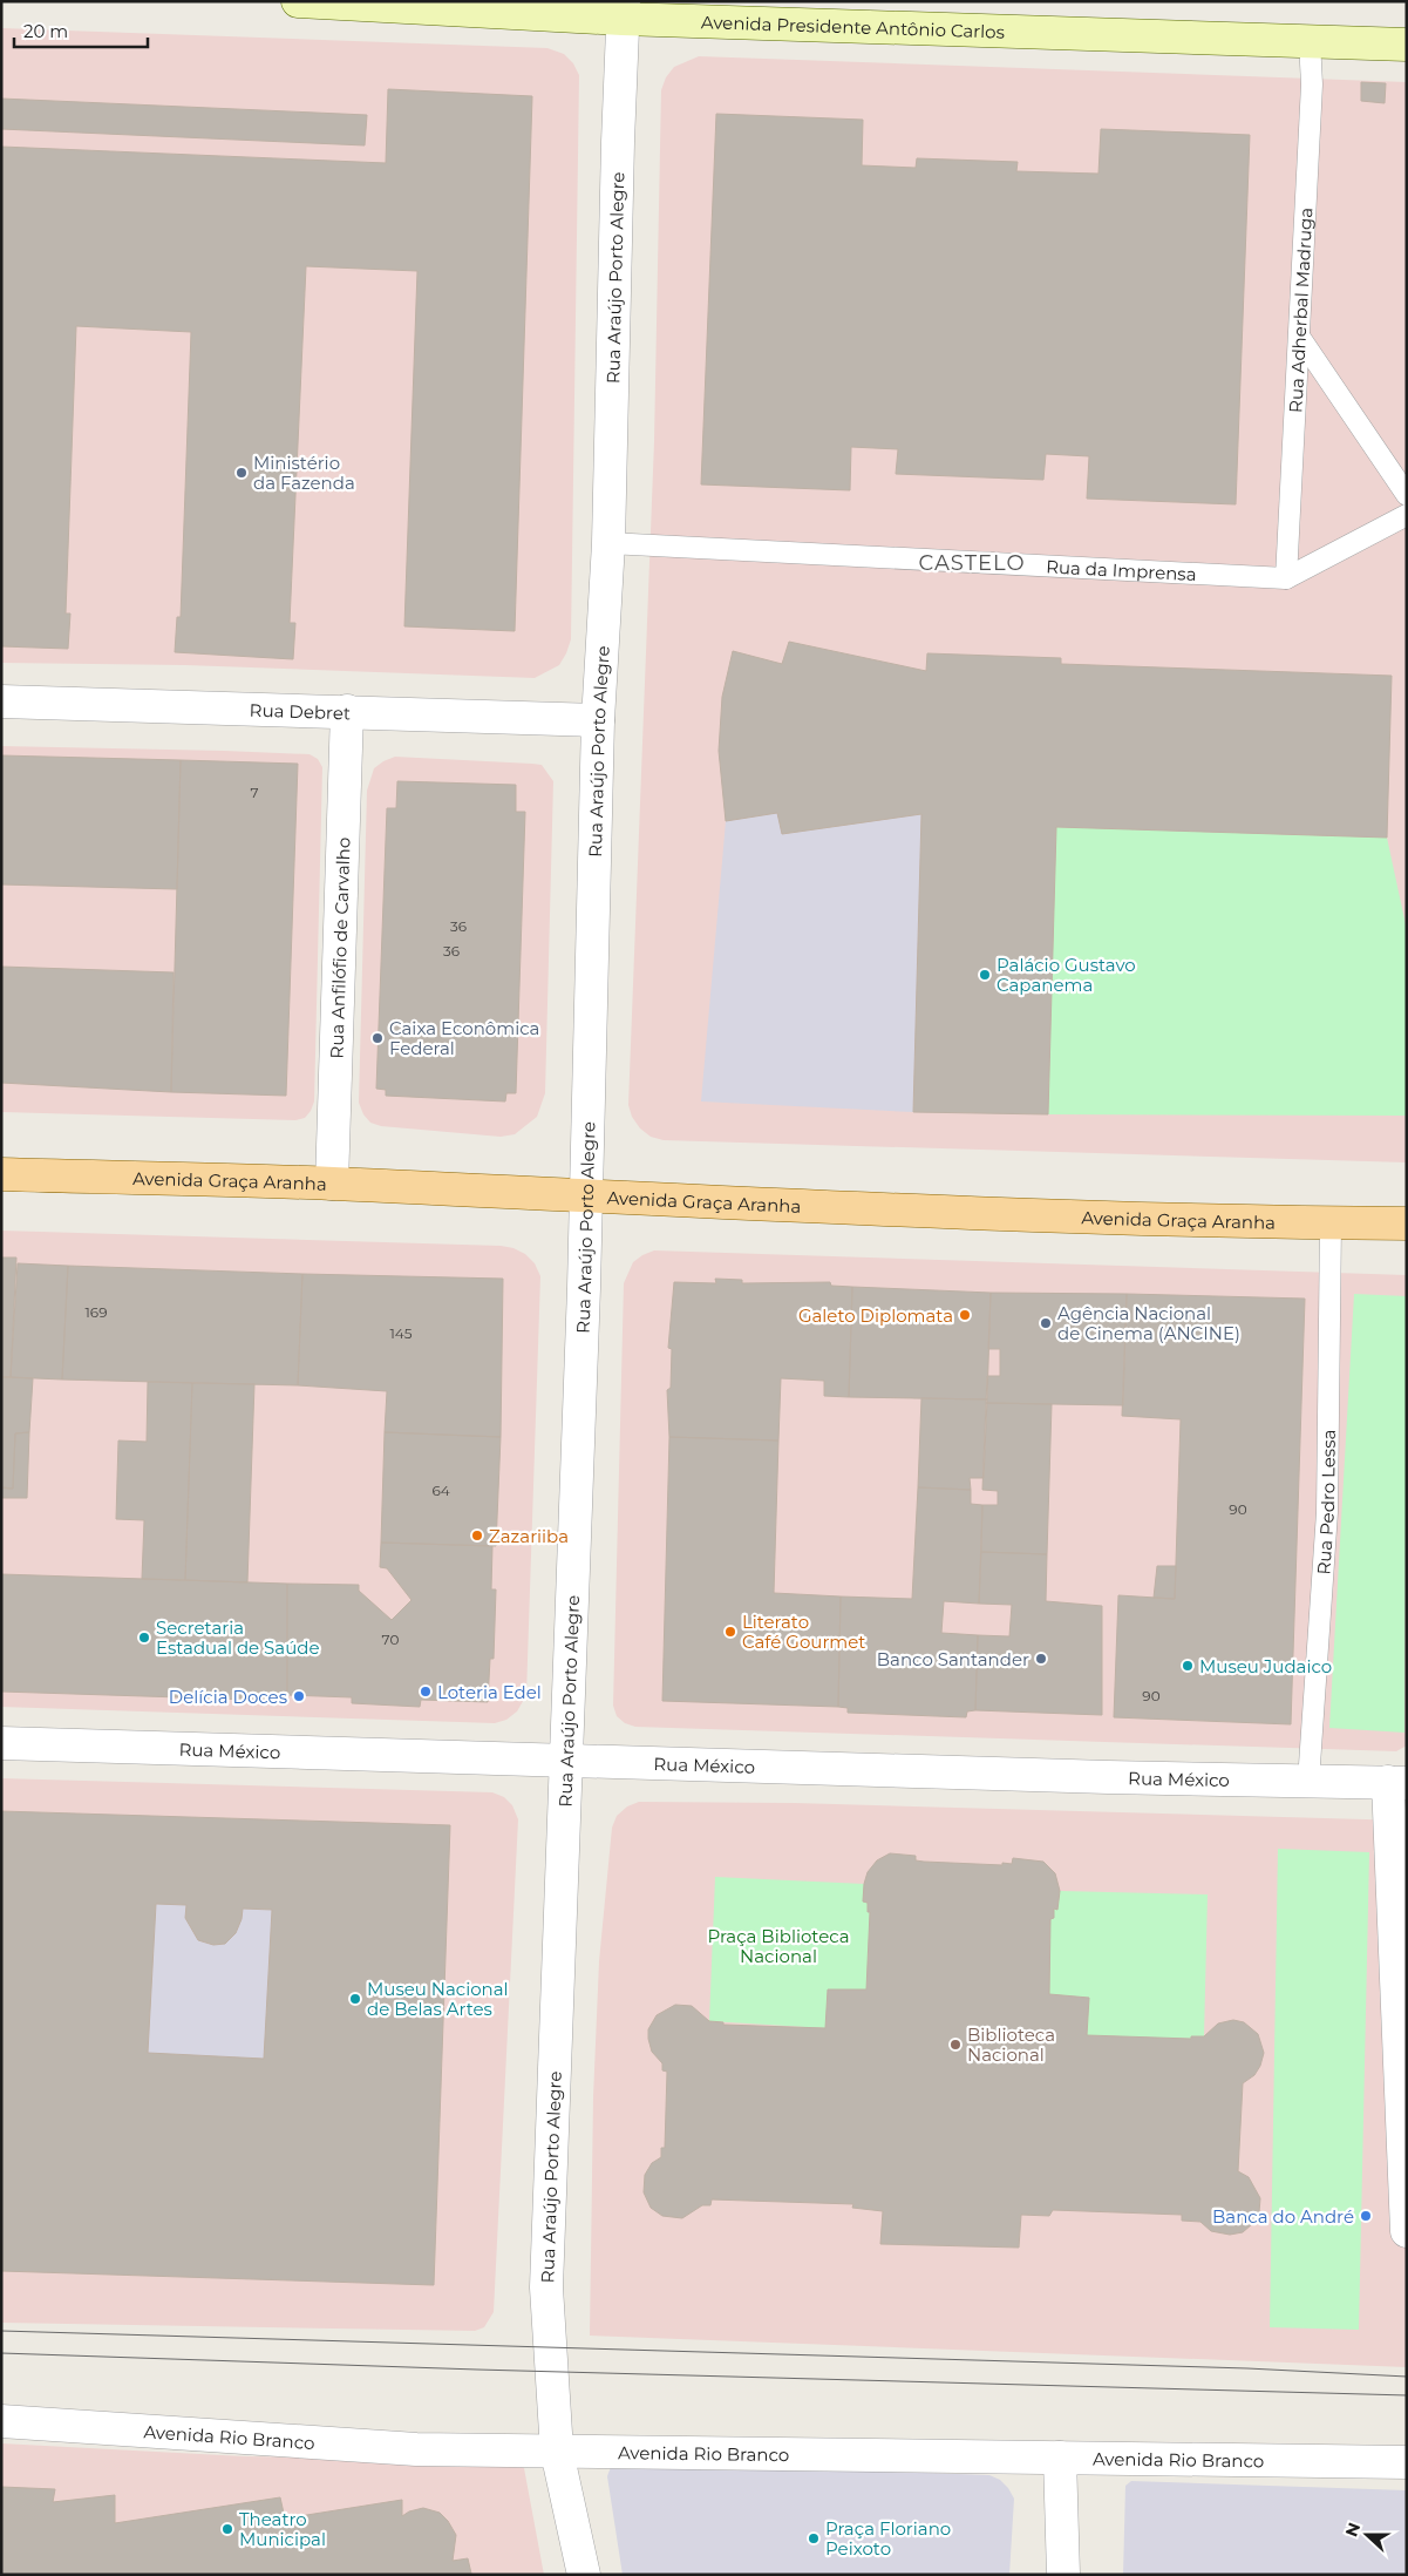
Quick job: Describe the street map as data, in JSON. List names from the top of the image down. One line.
{"streets":{"main road":["Avenida Presidente Antônio Carlos","Avenida Graça Aranha"],"street":["Rua Araújo Porto Alegre","Rua Debret","Rua Anfilófio de Carvalho","Rua México","Avenida Rio Branco"],"lane":["Rua Adherbal Madruga","Rua da Imprensa","Rua Pedro Lessa"]},"crossings":[["Avenida Presidente Antônio Carlos","Rua Araújo Porto Alegre"],["Avenida Presidente Antônio Carlos","Rua Adherbal Madruga"],["Rua Araújo Porto Alegre","Rua da Imprensa"],["Rua Araújo Porto Alegre","Rua Debret"],["Rua Araújo Porto Alegre","Avenida Graça Aranha"],["Rua Araújo Porto Alegre","Rua México"],["Rua Araújo Porto Alegre","Avenida Rio Branco"],["Rua Adherbal Madruga","Rua da Imprensa"],["Rua Debret","Rua Anfilófio de Carvalho"],["Rua Anfilófio de Carvalho","Avenida Graça Aranha"],["Avenida Graça Aranha","Rua Pedro Lessa"],["Rua Pedro Lessa","Rua México"]],"districts":["CASTELO"],"parks":["Praça Biblioteca Nacional"],"places":["Ministério da Fazenda","Palácio Gustavo Capanema","Caixa Econômica Federal","Galeto Diplomata","Agência Nacional de Cinema (ANCINE)","Zazariiba","Literato Café Gourmet","Secretaria Estadual de Saúde","Banco Santander","Museu Judaico","Loteria Edel","Delícia Doces","Museu Nacional de Belas Artes","Biblioteca Nacional","Banca do André","Theatro Municipal","Praça Floriano Peixoto"],"house_numbers":["7","36","36","169","145","64","90","70","90"],"scale_bar":"20 m","north":"left"}
